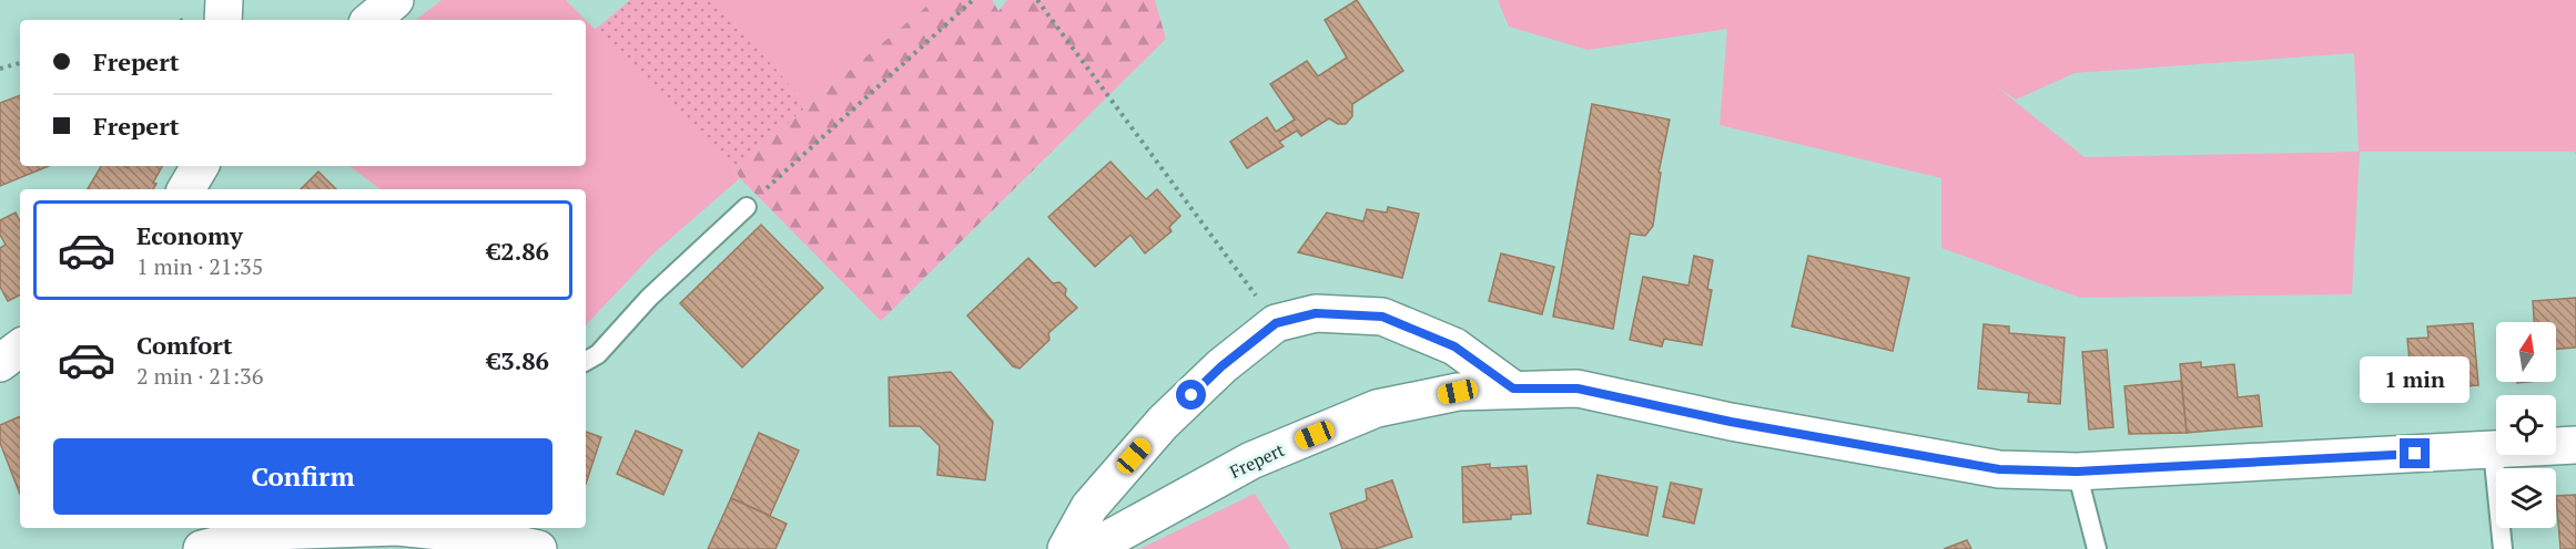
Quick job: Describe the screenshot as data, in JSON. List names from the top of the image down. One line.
{"streets":{"street":["Frepert"]},"north":"top","page":{"banner":["Frepert","Frepert"],"list":[{"name":"Economy","note":"1 min · 21:35","value":"€2.86"},{"name":"Comfort","note":"2 min · 21:36","value":"€3.86"}],"bubble":"1 min","buttons":"Confirm"}}
